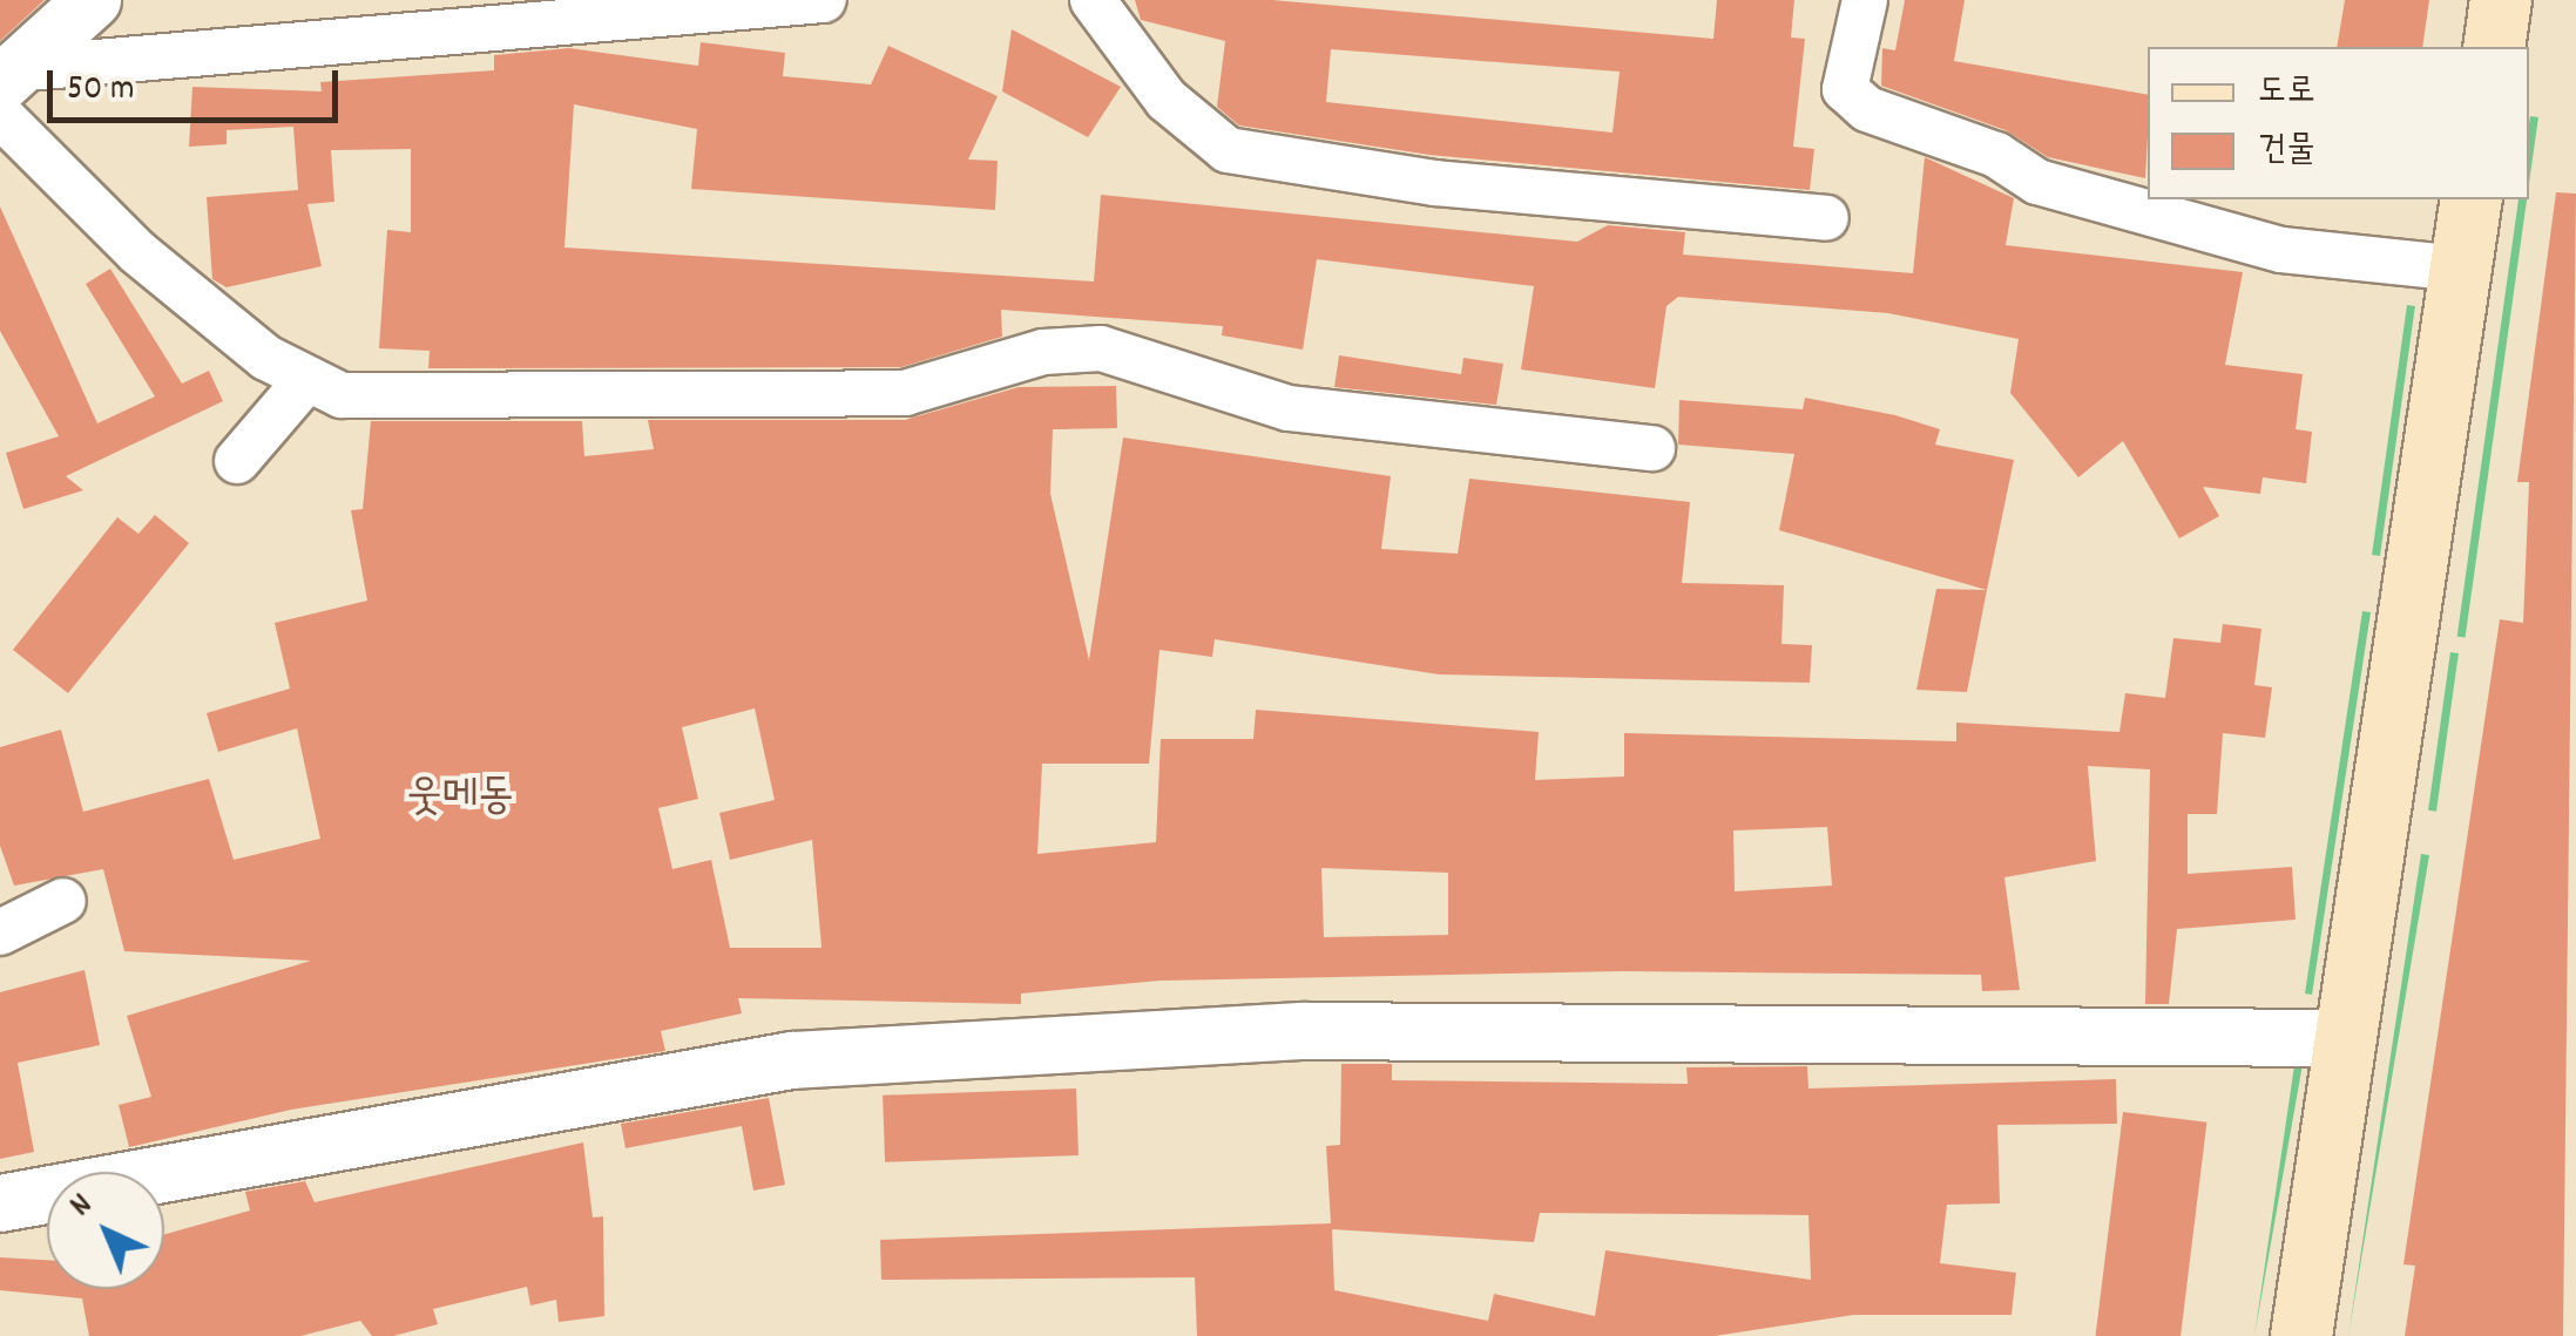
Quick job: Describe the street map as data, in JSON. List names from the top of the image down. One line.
{"districts":["웃메동"],"legend":["도로","건물"],"scale_bar":"50 m","north":"top left"}
